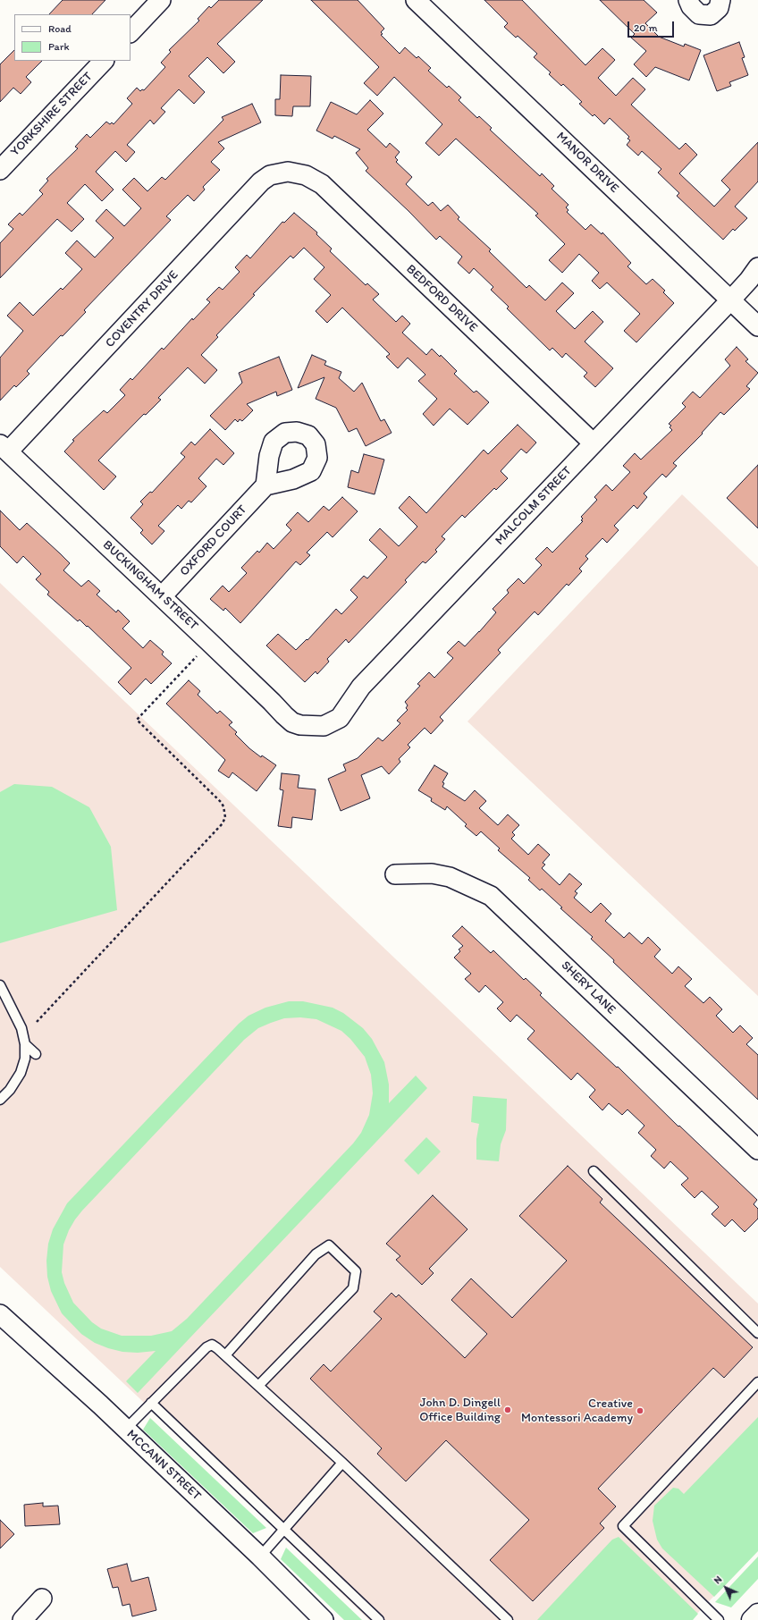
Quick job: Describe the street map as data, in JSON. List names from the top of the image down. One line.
{"streets":{"street":["YORKSHIRE STREET","MANOR DRIVE","BEDFORD DRIVE","COVENTRY DRIVE","MALCOLM STREET","OXFORD COURT","BUCKINGHAM STREET","SHERY LANE","MCCANN STREET"]},"crossings":[["MANOR DRIVE","MALCOLM STREET"],["BEDFORD DRIVE","COVENTRY DRIVE"],["BEDFORD DRIVE","MALCOLM STREET"],["COVENTRY DRIVE","BUCKINGHAM STREET"],["MALCOLM STREET","BUCKINGHAM STREET"],["OXFORD COURT","BUCKINGHAM STREET"]],"places":["John D. Dingell Office Building","Creative Montessori Academy"],"legend":["Road","Park"],"scale_bar":"20 m","north":"top left"}
